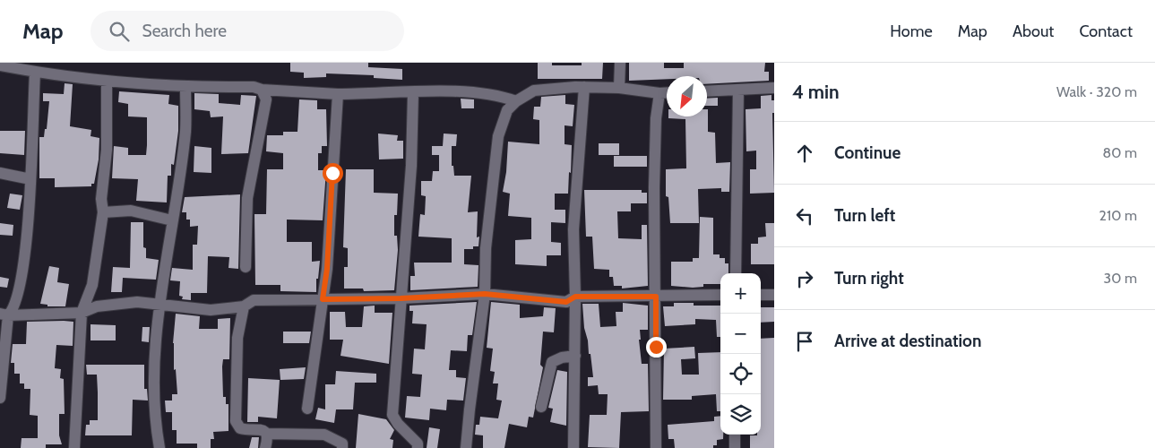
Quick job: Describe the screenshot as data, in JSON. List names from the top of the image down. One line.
{"north":"bottom left","page":{"header":"Map","search":"Search here","nav":["Home","Map","About","Contact"],"heading":["4 min","Walk · 320 m"],"list":[["Continue","80 m"],["Turn left","210 m"],["Turn right","30 m"],"Arrive at destination"],"map_buttons":["+","−"]}}
